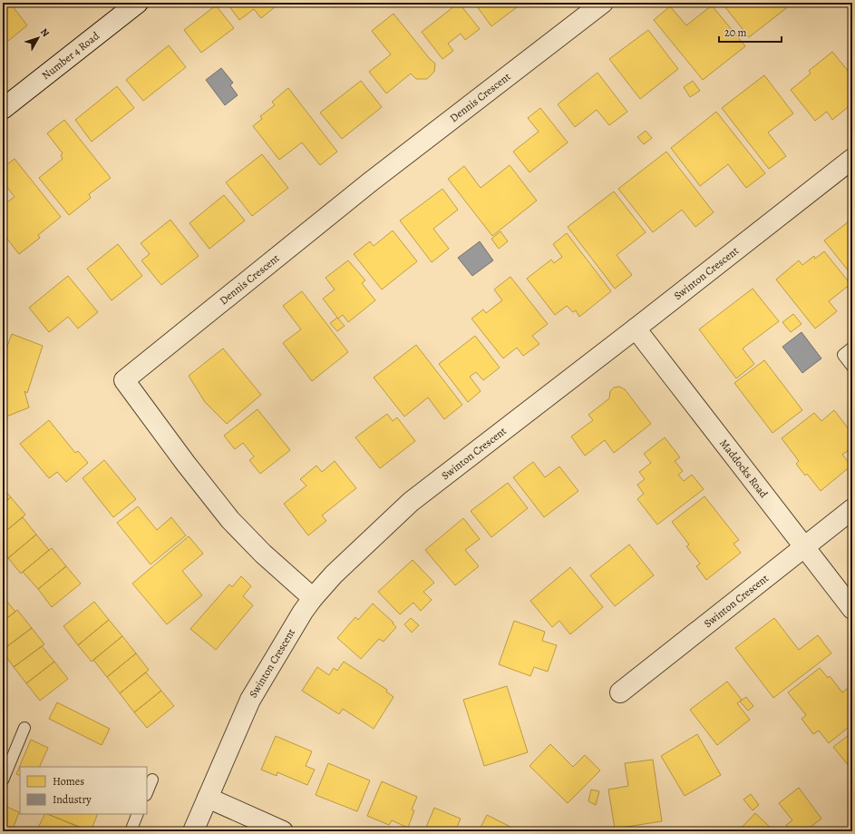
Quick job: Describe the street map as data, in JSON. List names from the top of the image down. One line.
{"streets":{"street":["Number 4 Road","Dennis Crescent","Swinton Crescent","Maddocks Road"]},"crossings":[["Dennis Crescent","Swinton Crescent"],["Swinton Crescent","Maddocks Road"]],"legend":["Homes","Industry"],"scale_bar":"20 m","north":"top right"}
